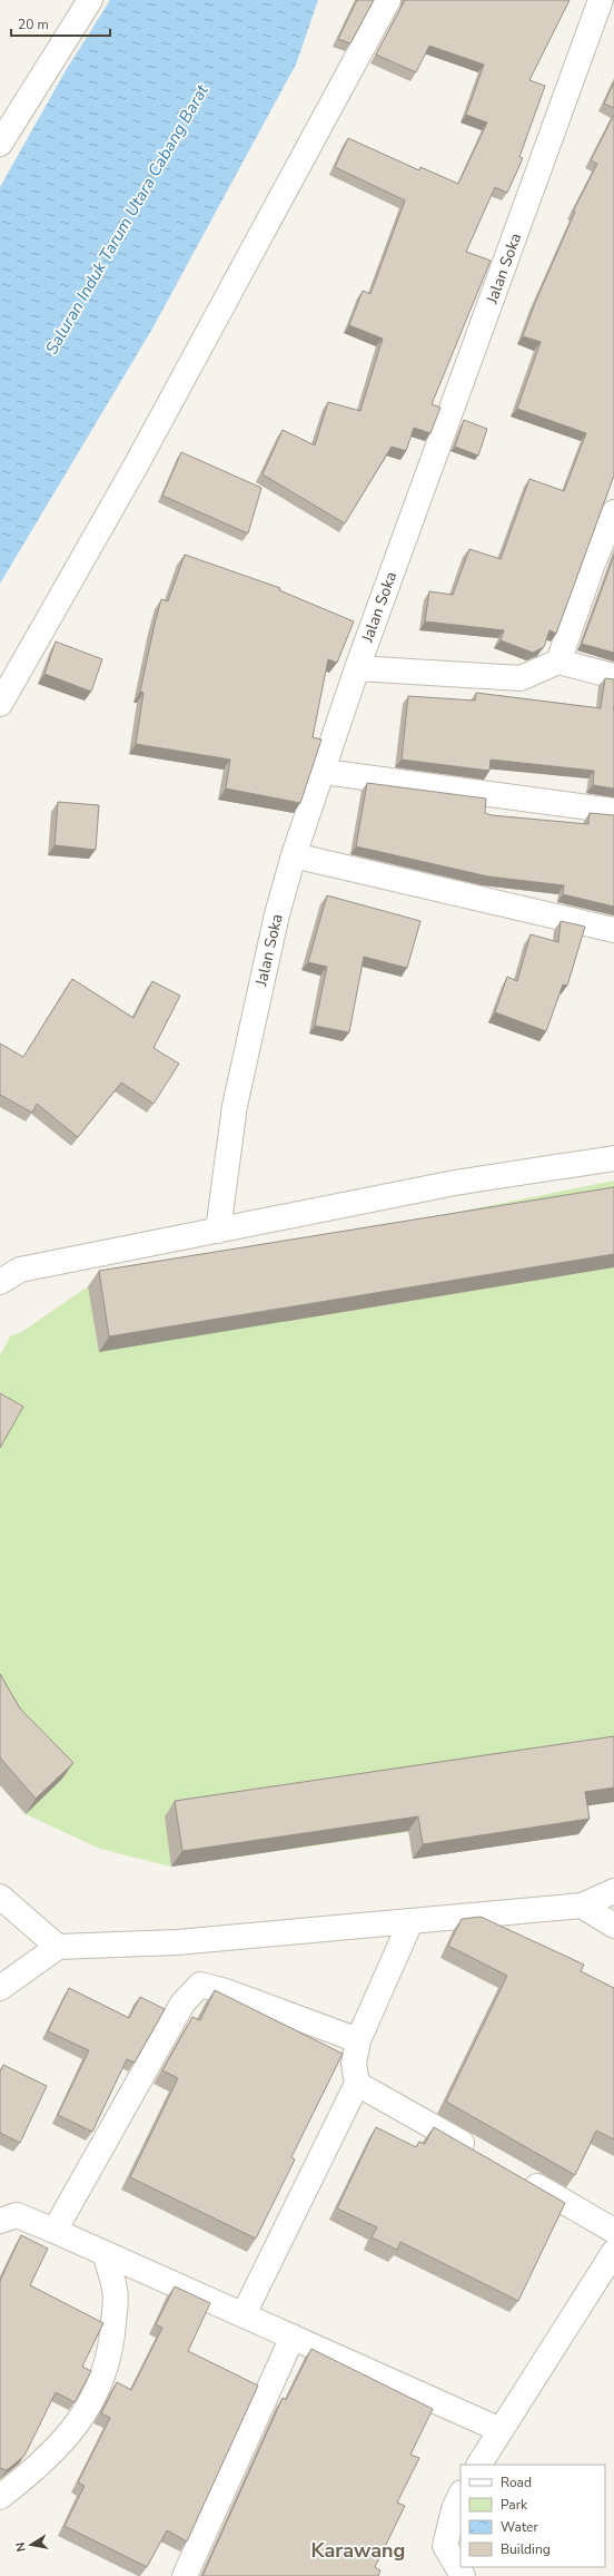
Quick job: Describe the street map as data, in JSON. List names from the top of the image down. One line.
{"streets":{"street":["Jalan Soka"]},"districts":["Karawang"],"water":["Saluran Induk Tarum Utara Cabang Barat"],"legend":["Road","Park","Water","Building"],"scale_bar":"20 m","north":"left"}
